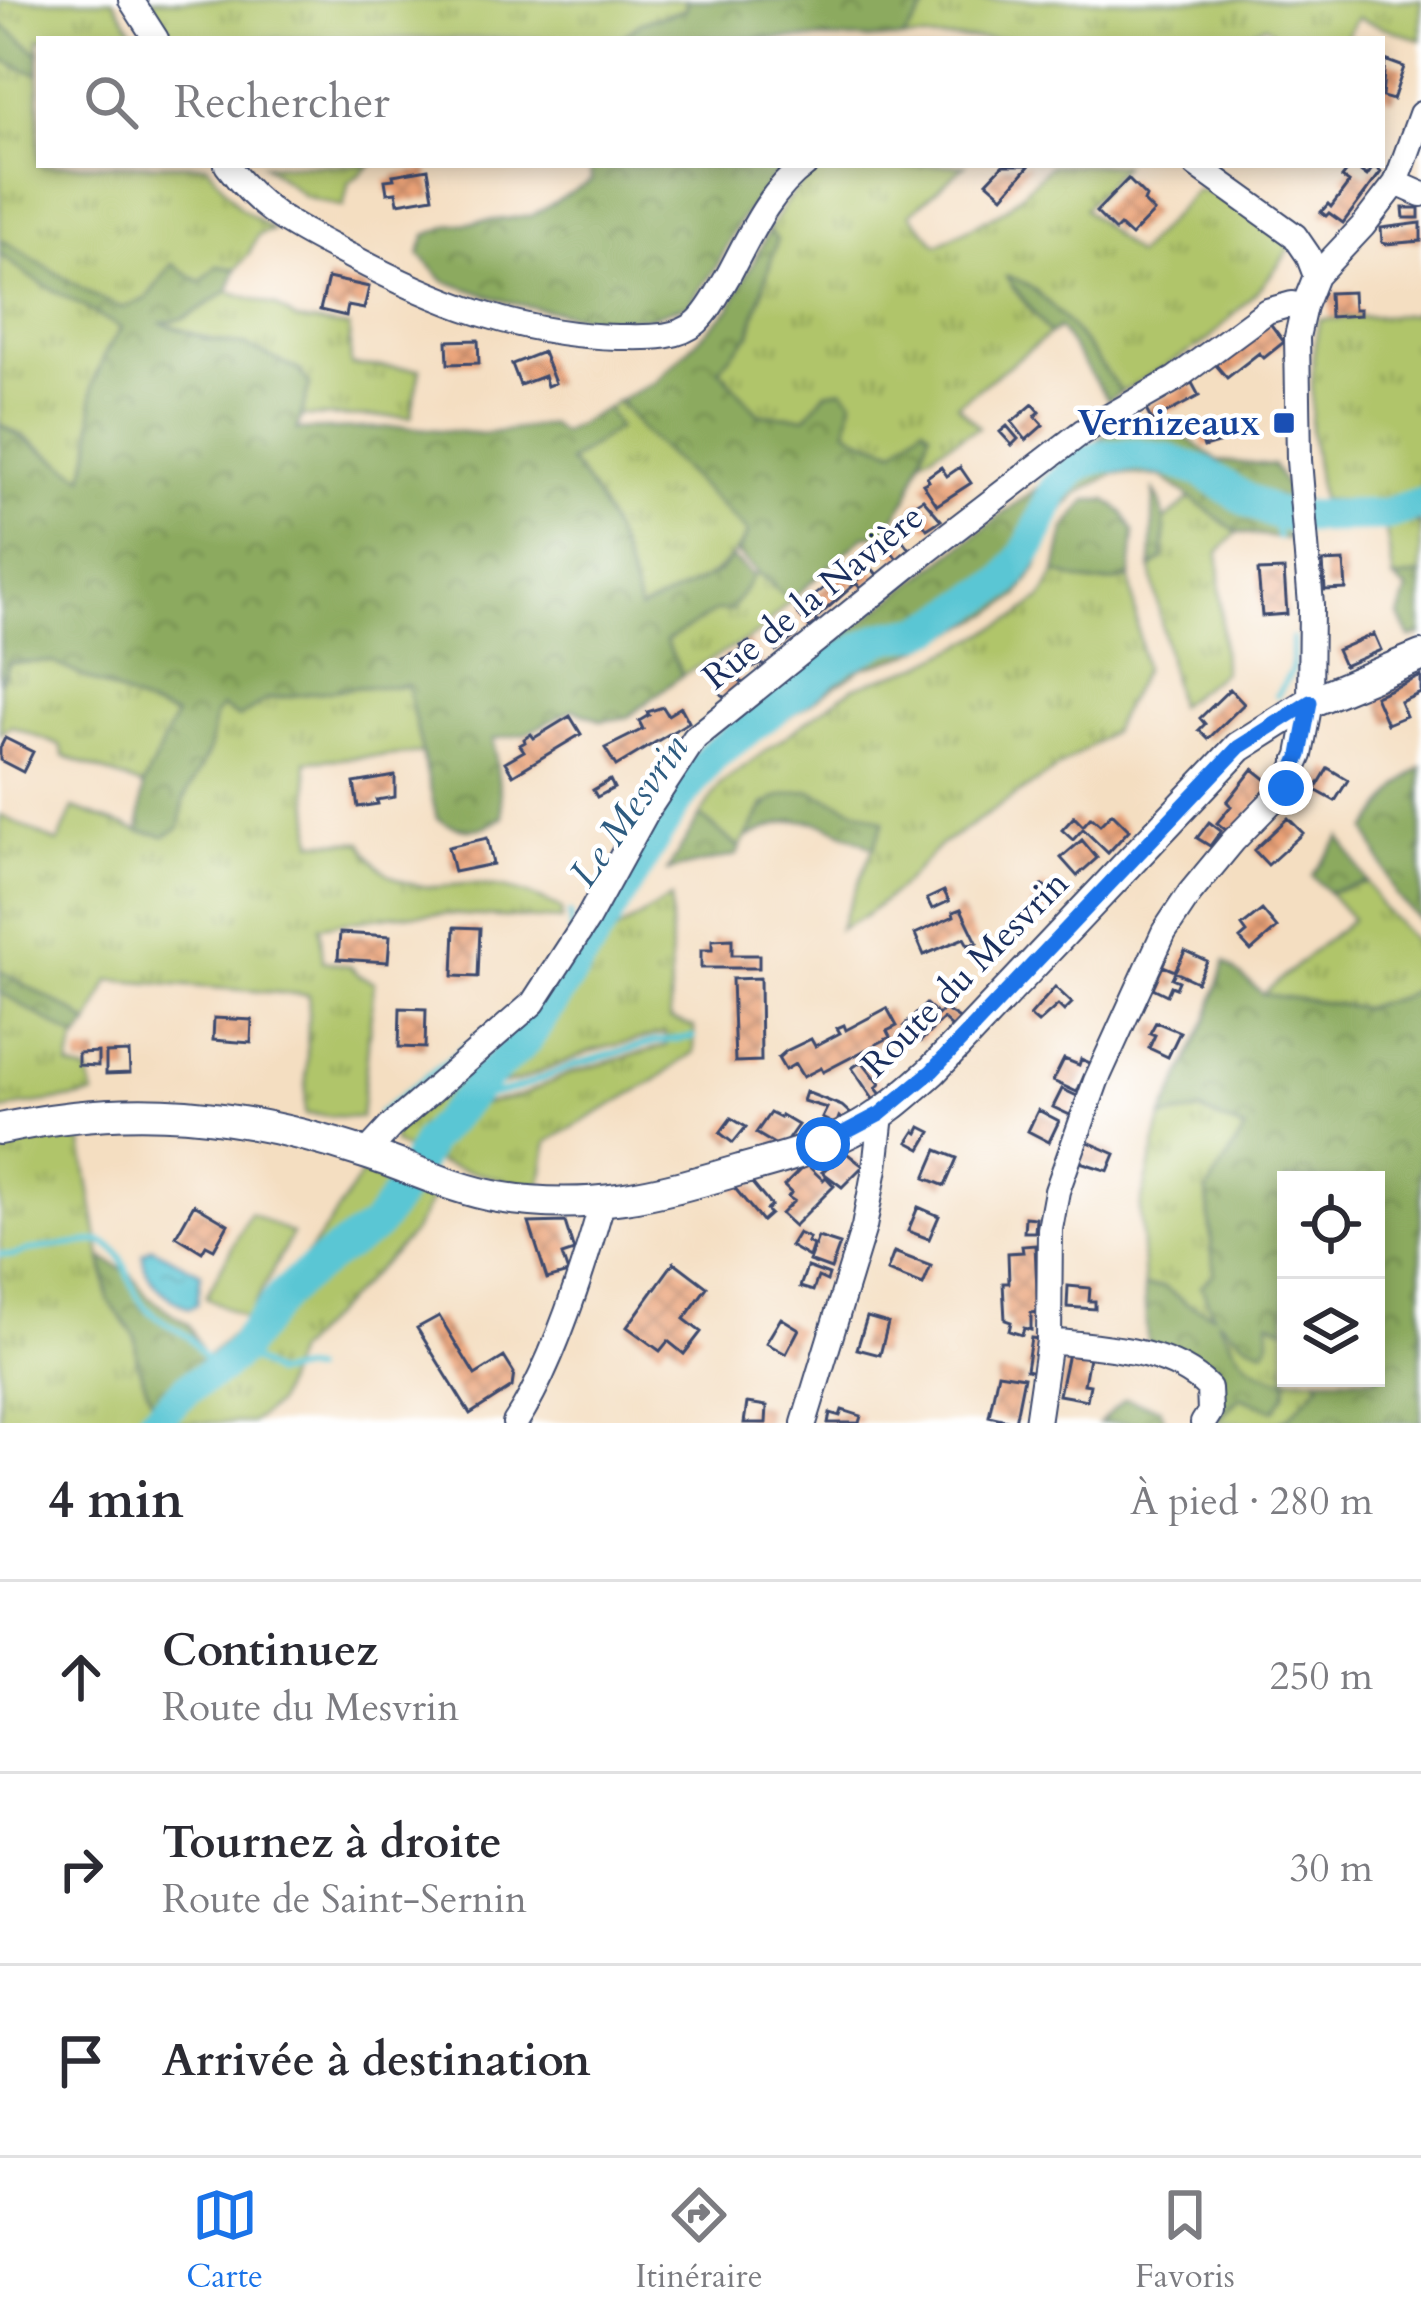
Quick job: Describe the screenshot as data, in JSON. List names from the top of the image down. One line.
{"streets":{"main road":["Route du Mesvrin"],"street":["Rue de la Navière"]},"crossings":[["Rue de la Navière","Route du Mesvrin"]],"water":["Le Mesvrin"],"places":{"transit":["Vernizeaux"]},"page":{"search":"Rechercher","heading":["4 min","À pied · 280 m"],"list":[["Continuez","Route du Mesvrin","250 m"],["Tournez à droite","Route de Saint-Sernin","30 m"],"Arrivée à destination"],"nav":["Carte","Itinéraire","Favoris"]}}
